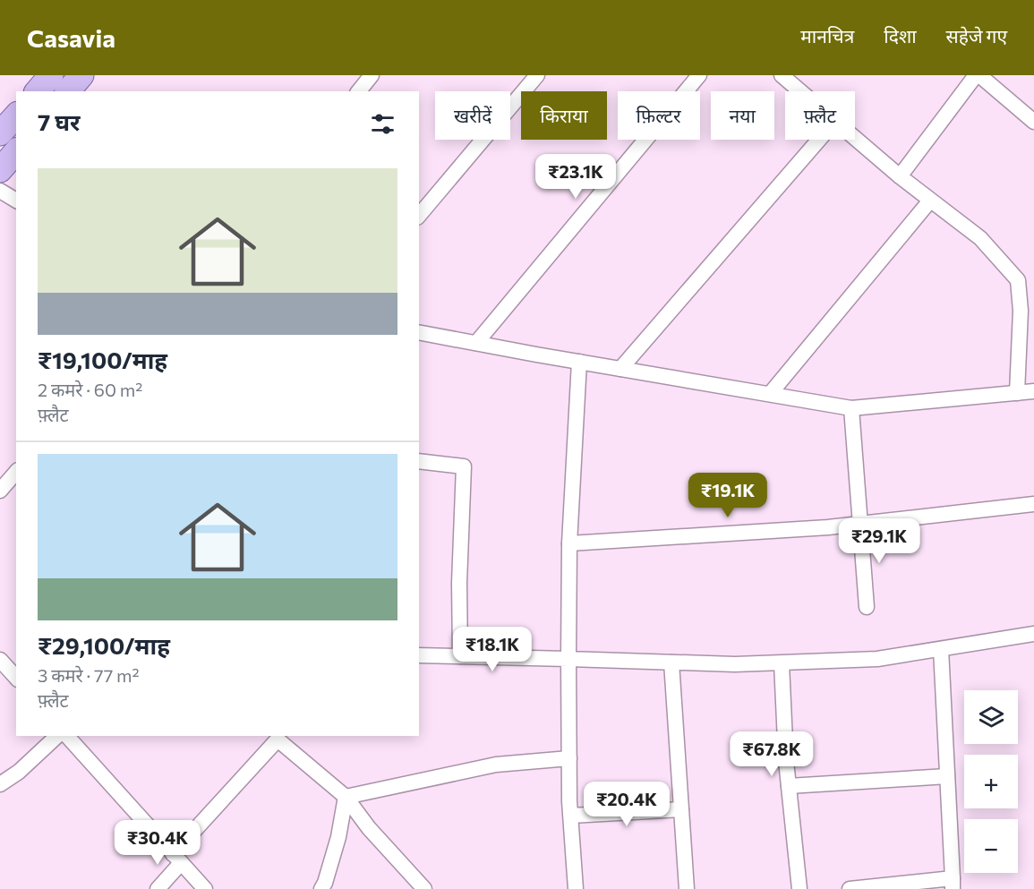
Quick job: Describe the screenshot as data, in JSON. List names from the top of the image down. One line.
{"page":{"header":"Casavia","nav":["मानचित्र","दिशा","सहेजे गए"],"chip":["खरीदें","किराया","फ़िल्टर","नया","फ़्लैट"],"heading":"7 घर","price":["₹23.1K","₹19.1K","₹29.1K","₹18.1K","₹67.8K","₹20.4K","₹30.4K"],"list":[{"name":"₹19,100/माह","note":"2 कमरे · 60 m² · फ़्लैट"},{"name":"₹29,100/माह","note":"3 कमरे · 77 m² · फ़्लैट"}],"map_buttons":["+","−"]}}
